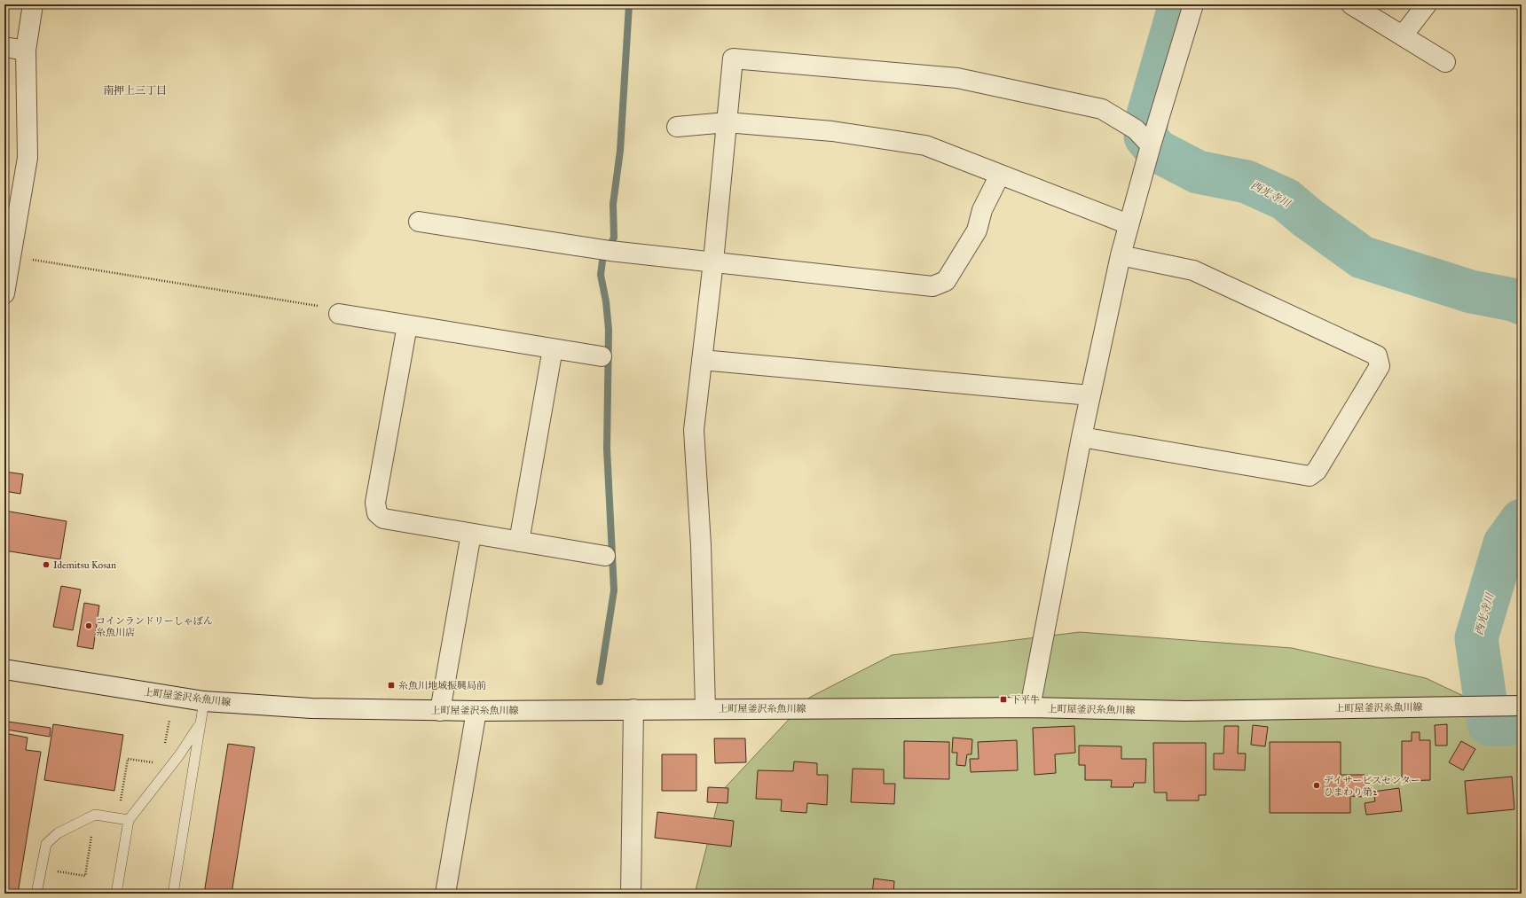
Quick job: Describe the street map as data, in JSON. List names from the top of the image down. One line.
{"streets":{"street":["上町屋釜沢糸魚川線"]},"districts":["南押上三丁目"],"water":["西光寺川"],"places":{"other":["Idemitsu Kosan","コインランドリーしゃぼん 糸魚川店","デイサービスセンター ひまわり第2"],"transit":["糸魚川地域振興局前","下平牛"]}}
